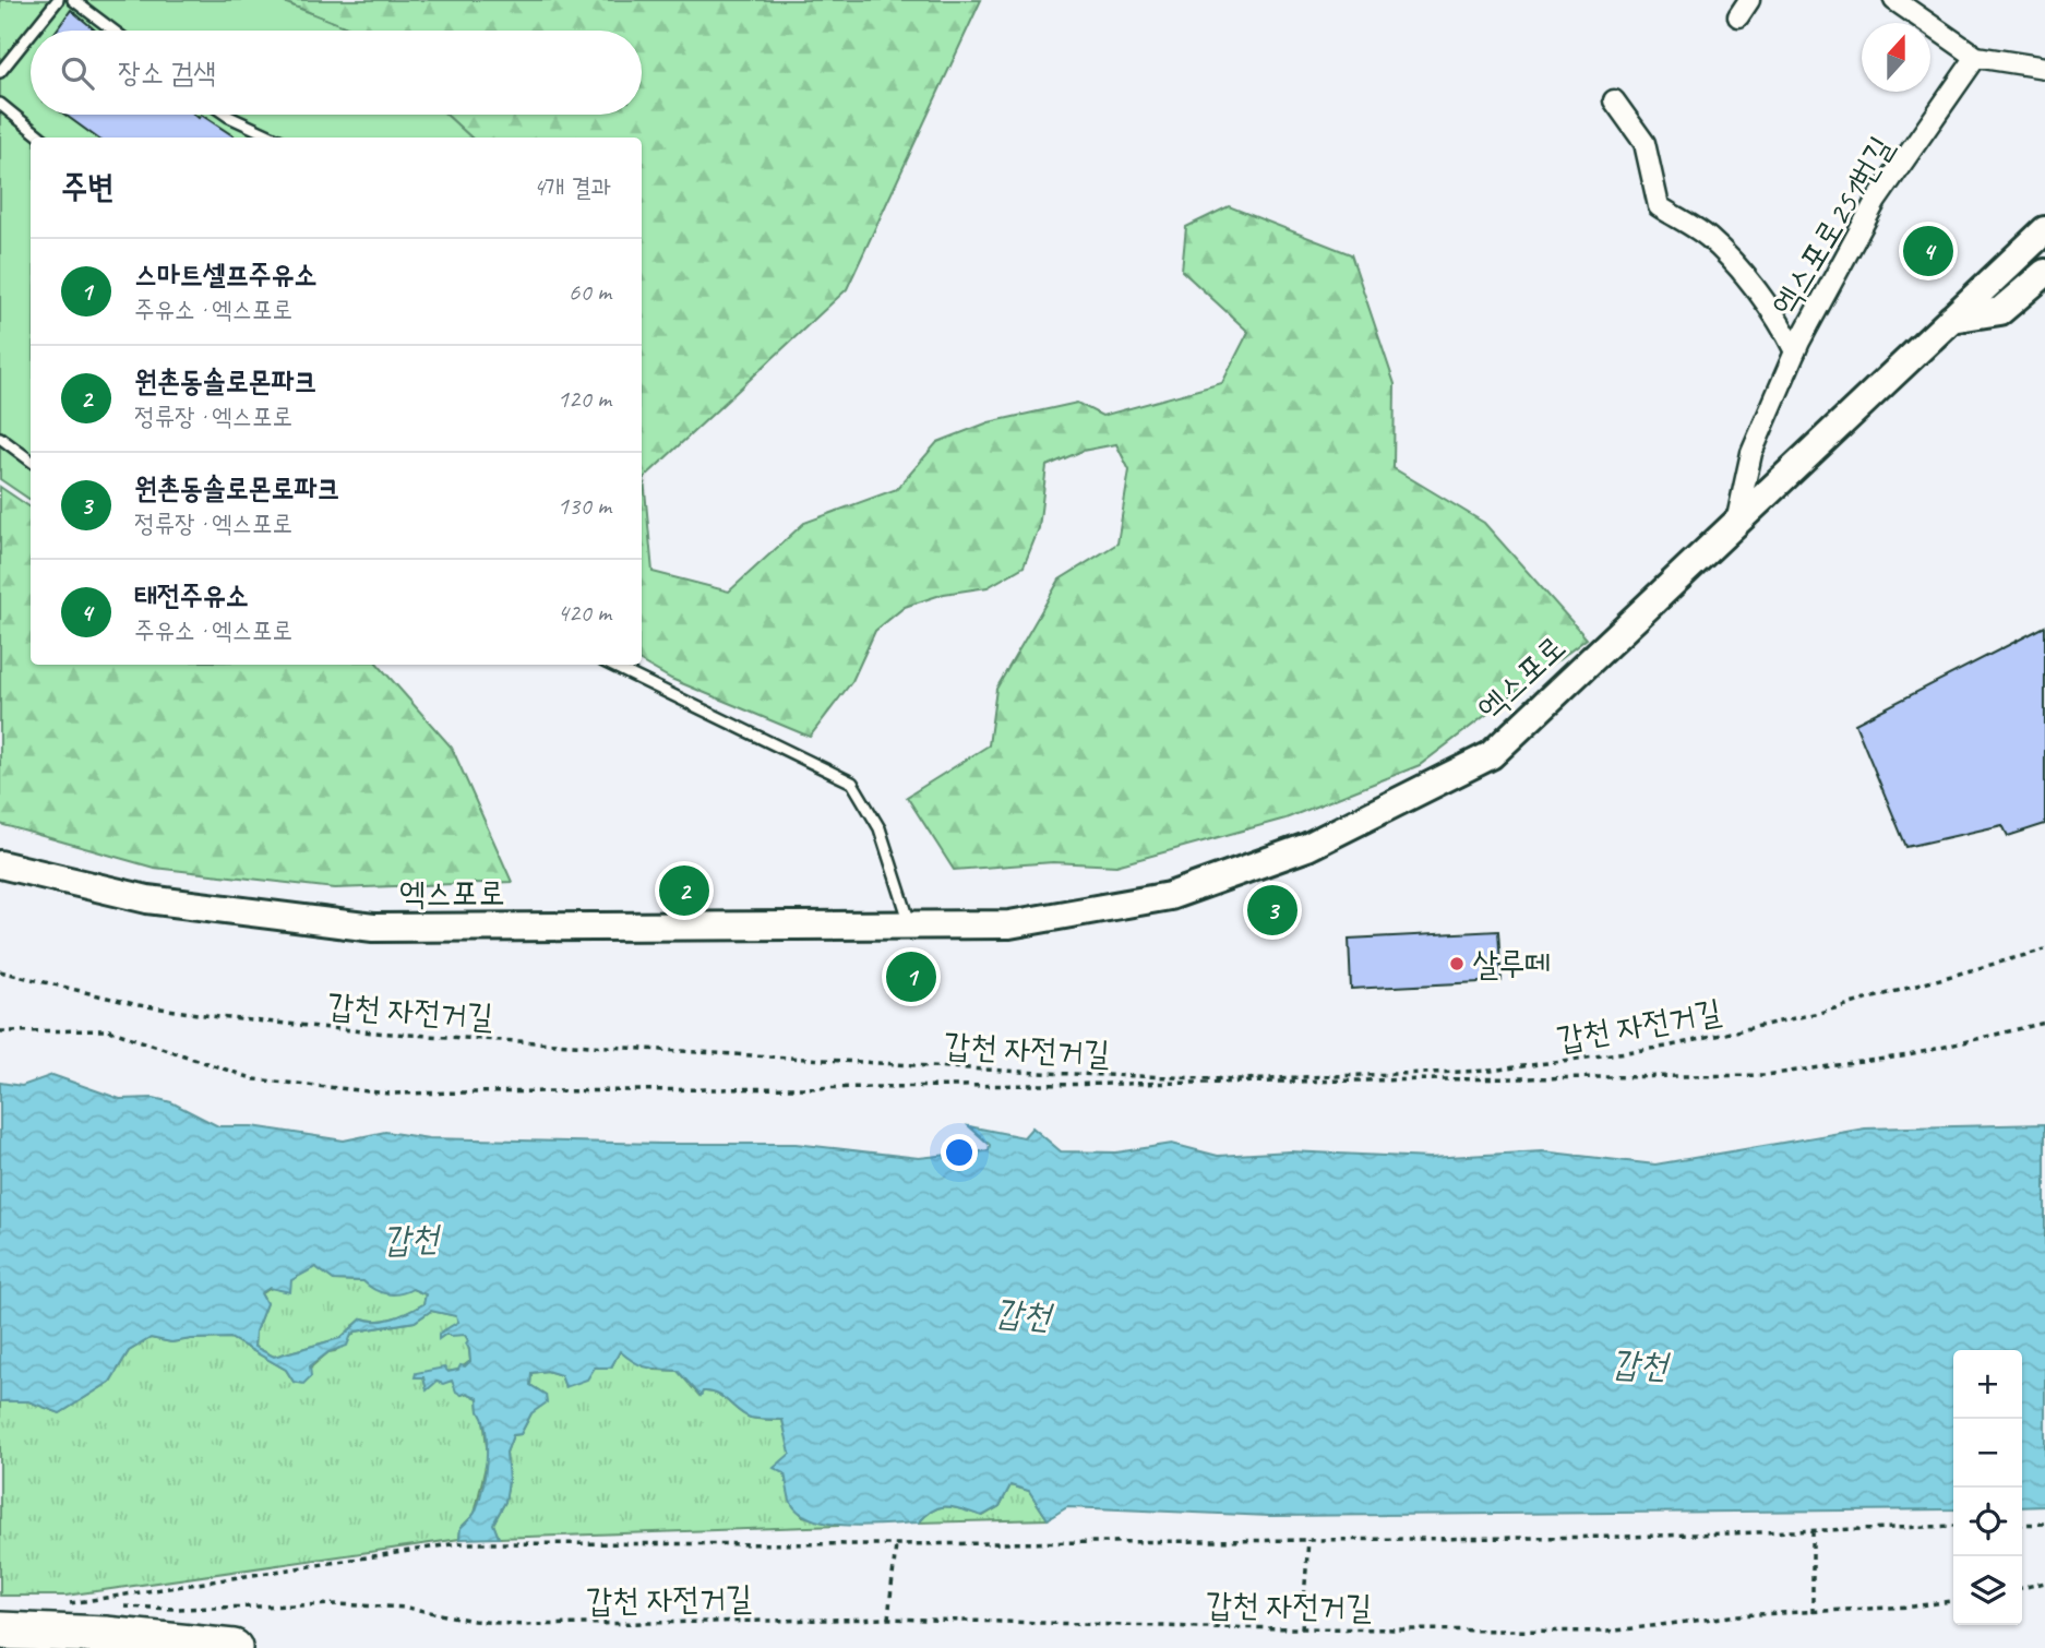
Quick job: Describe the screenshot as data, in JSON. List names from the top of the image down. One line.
{"streets":{"main road":["엑스포로"],"street":["엑스포로251번길"],"path":["갑천 자전거길"]},"crossings":[["엑스포로251번길","엑스포로"]],"water":["갑천"],"places":["살루떼"],"north":"top","page":{"search":"장소 검색","heading":["주변","4개 결과"],"pins":["4","2","3","1"],"list":[{"mark":"1","name":"스마트셀프주유소","note":"주유소 · 엑스포로","value":"60 m"},{"mark":"2","name":"원촌동솔로몬파크","note":"정류장 · 엑스포로","value":"120 m"},{"mark":"3","name":"원촌동솔로몬로파크","note":"정류장 · 엑스포로","value":"130 m"},{"mark":"4","name":"태전주유소","note":"주유소 · 엑스포로","value":"420 m"}],"map_buttons":["+","−"]}}
